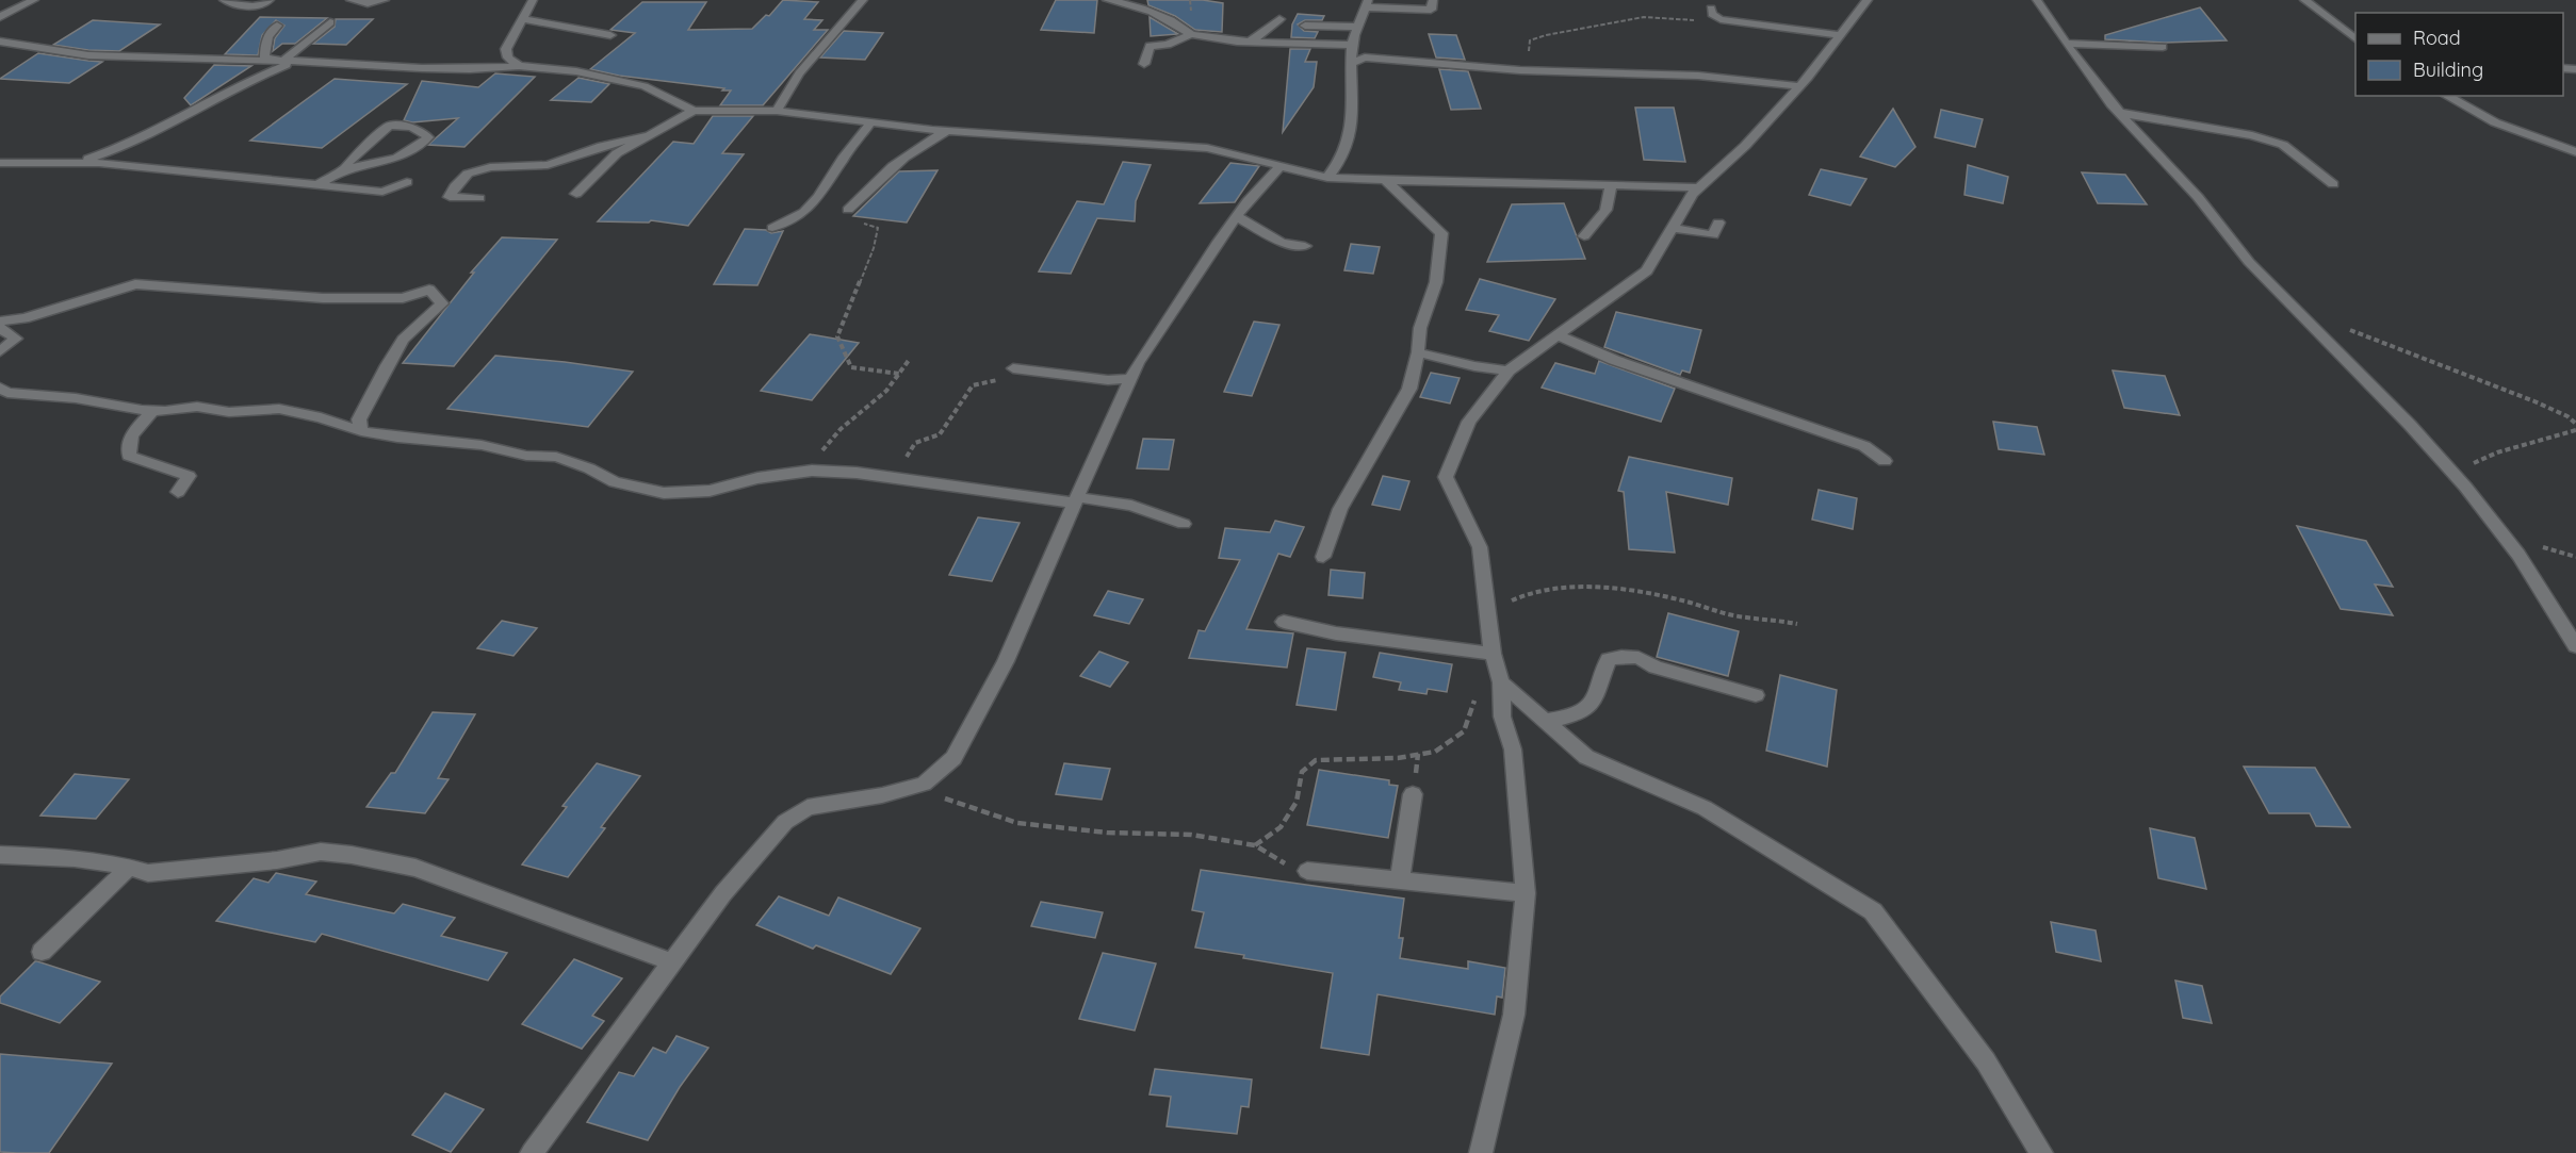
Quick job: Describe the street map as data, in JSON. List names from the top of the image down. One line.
{"legend":["Road","Building"]}
